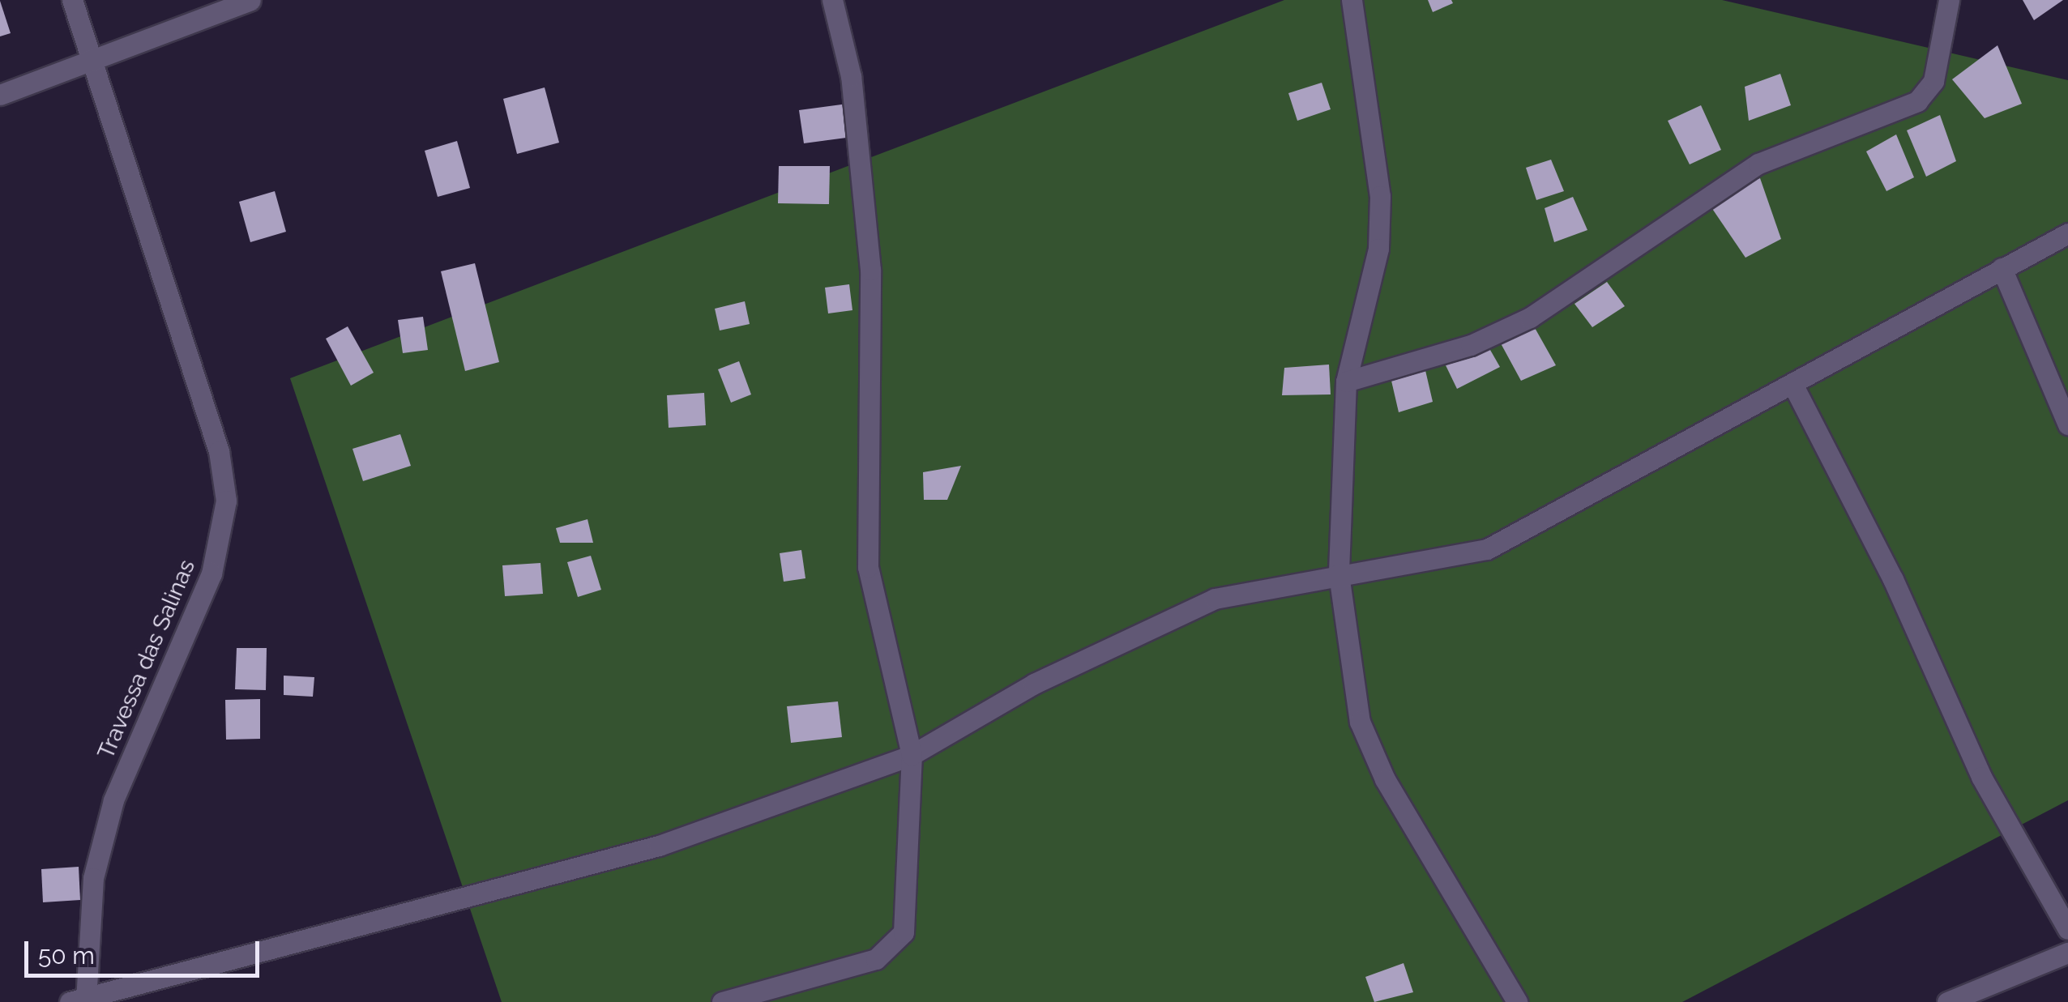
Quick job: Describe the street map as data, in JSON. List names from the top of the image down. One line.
{"streets":{"street":["Travessa das Salinas"]},"scale_bar":"50 m"}
